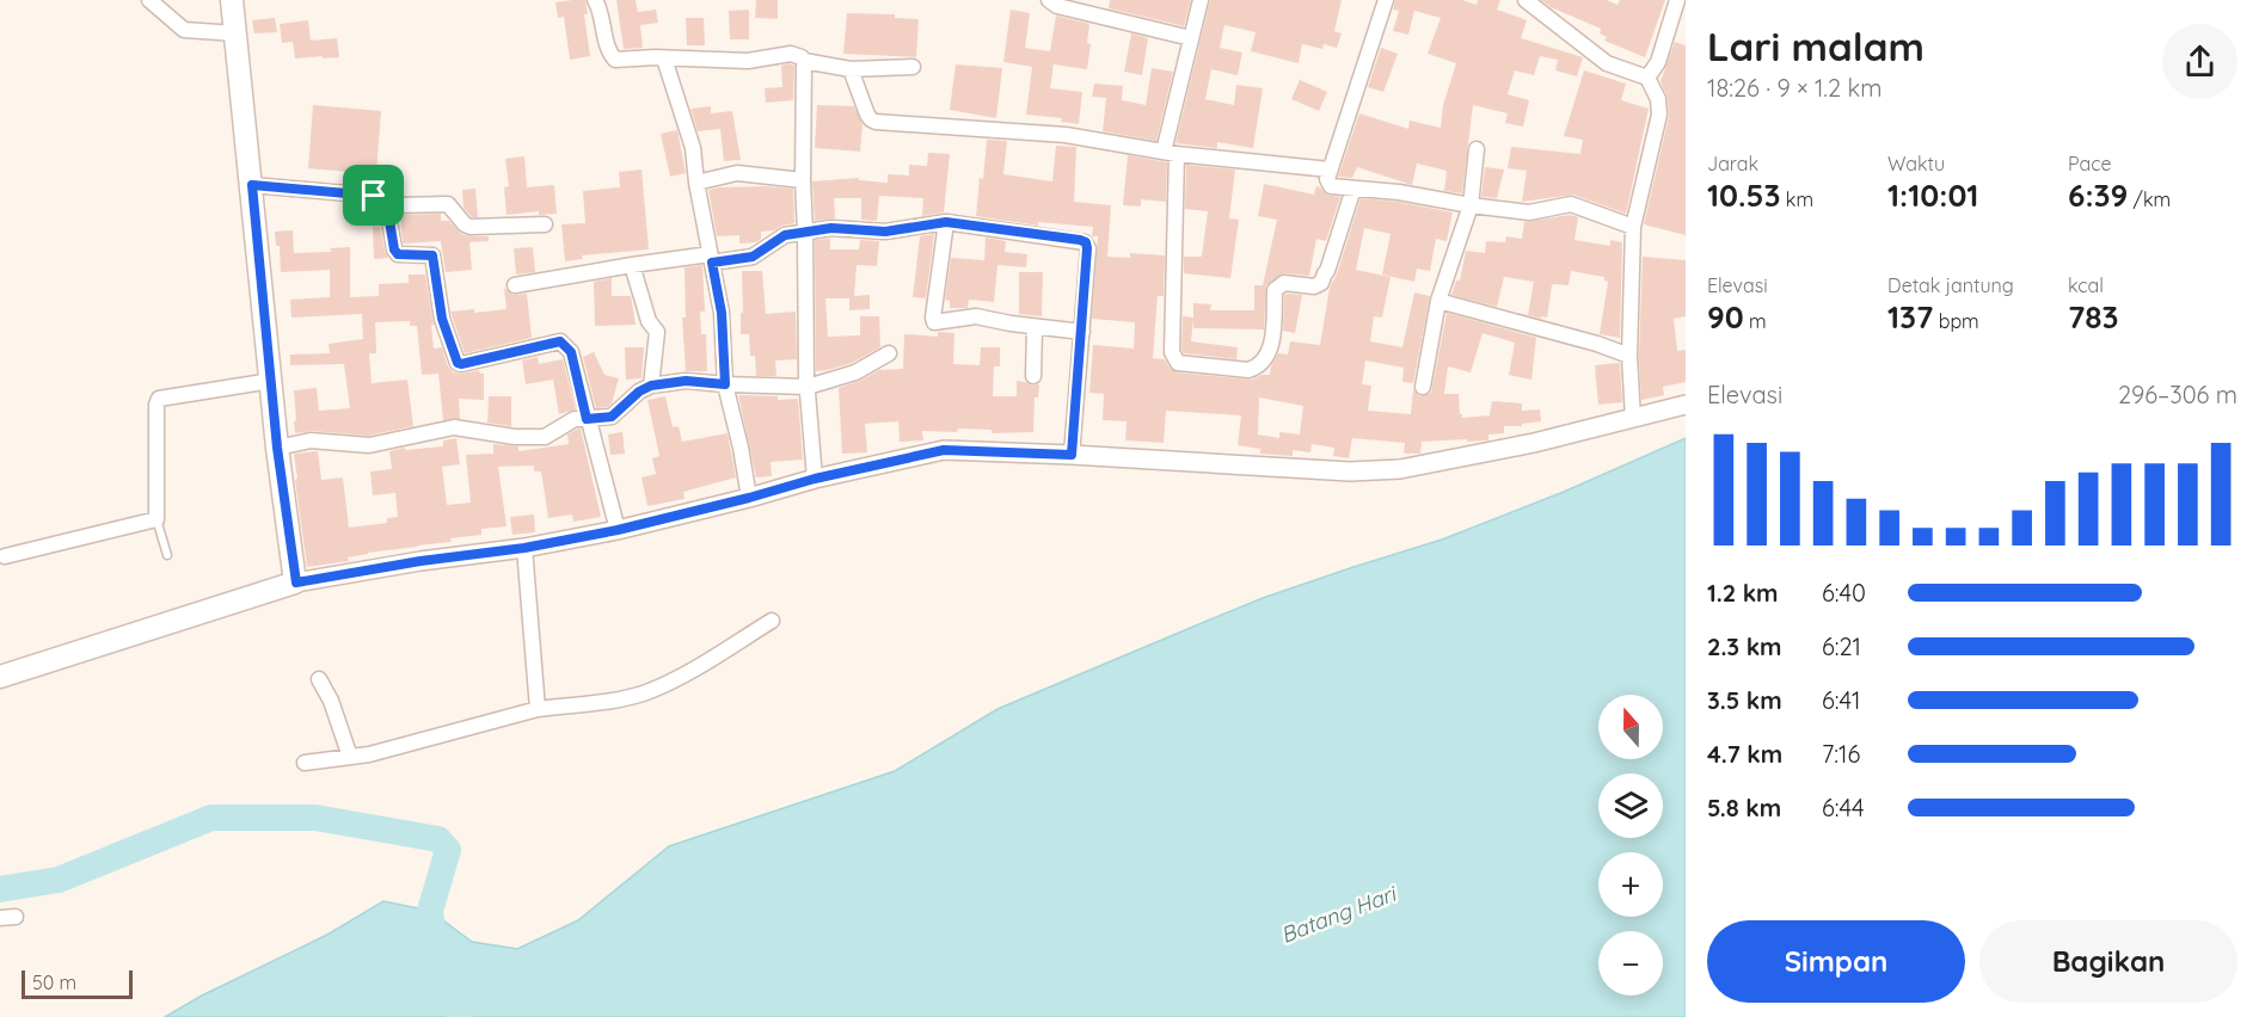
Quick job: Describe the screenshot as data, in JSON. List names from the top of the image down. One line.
{"water":["Batang Hari"],"scale_bar":"50 m","north":"top","page":{"heading":["Lari malam","18:26 · 9 × 1.2 km"],"stats":[["Jarak","10.53 km"],["Waktu","1:10:01"],["Pace","6:39 /km"],["Elevasi","90 m"],["Detak jantung","137 bpm"],["kcal","783"]],"chart":["Elevasi","296–306 m"],"list":[{"name":"1.2 km","note":"6:40"},{"name":"2.3 km","note":"6:21"},{"name":"3.5 km","note":"6:41"},{"name":"4.7 km","note":"7:16"},{"name":"5.8 km","note":"6:44"}],"map_buttons":["+","−"],"buttons":["Simpan","Bagikan"],"scale":"50 m"}}
